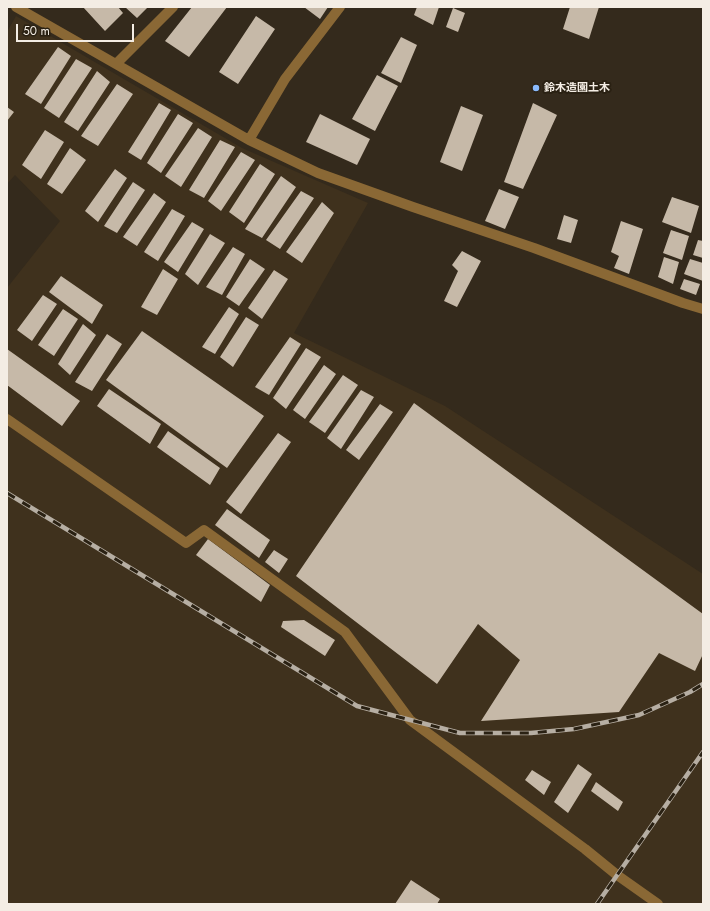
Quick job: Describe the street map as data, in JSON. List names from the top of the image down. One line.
{"places":["鈴木造園土木"],"scale_bar":"50 m"}
